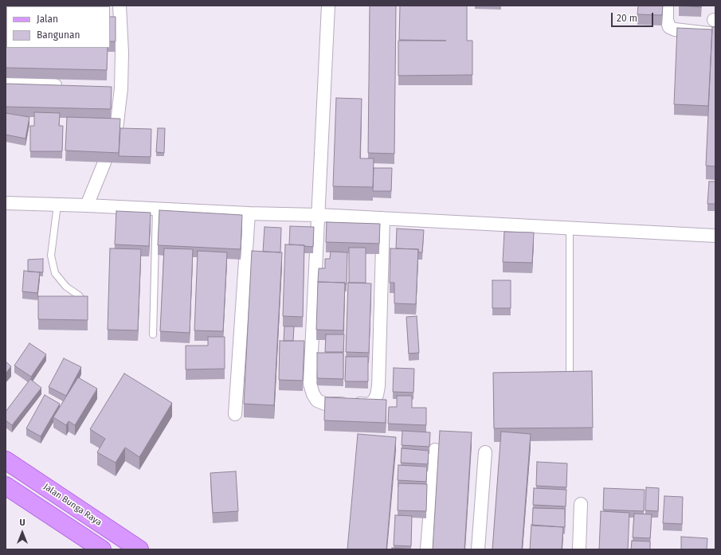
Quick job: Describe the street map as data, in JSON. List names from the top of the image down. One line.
{"streets":{"main road":["Jalan Bunga Raya"]},"legend":["Jalan","Bangunan"],"scale_bar":"20 m","north":"top"}
